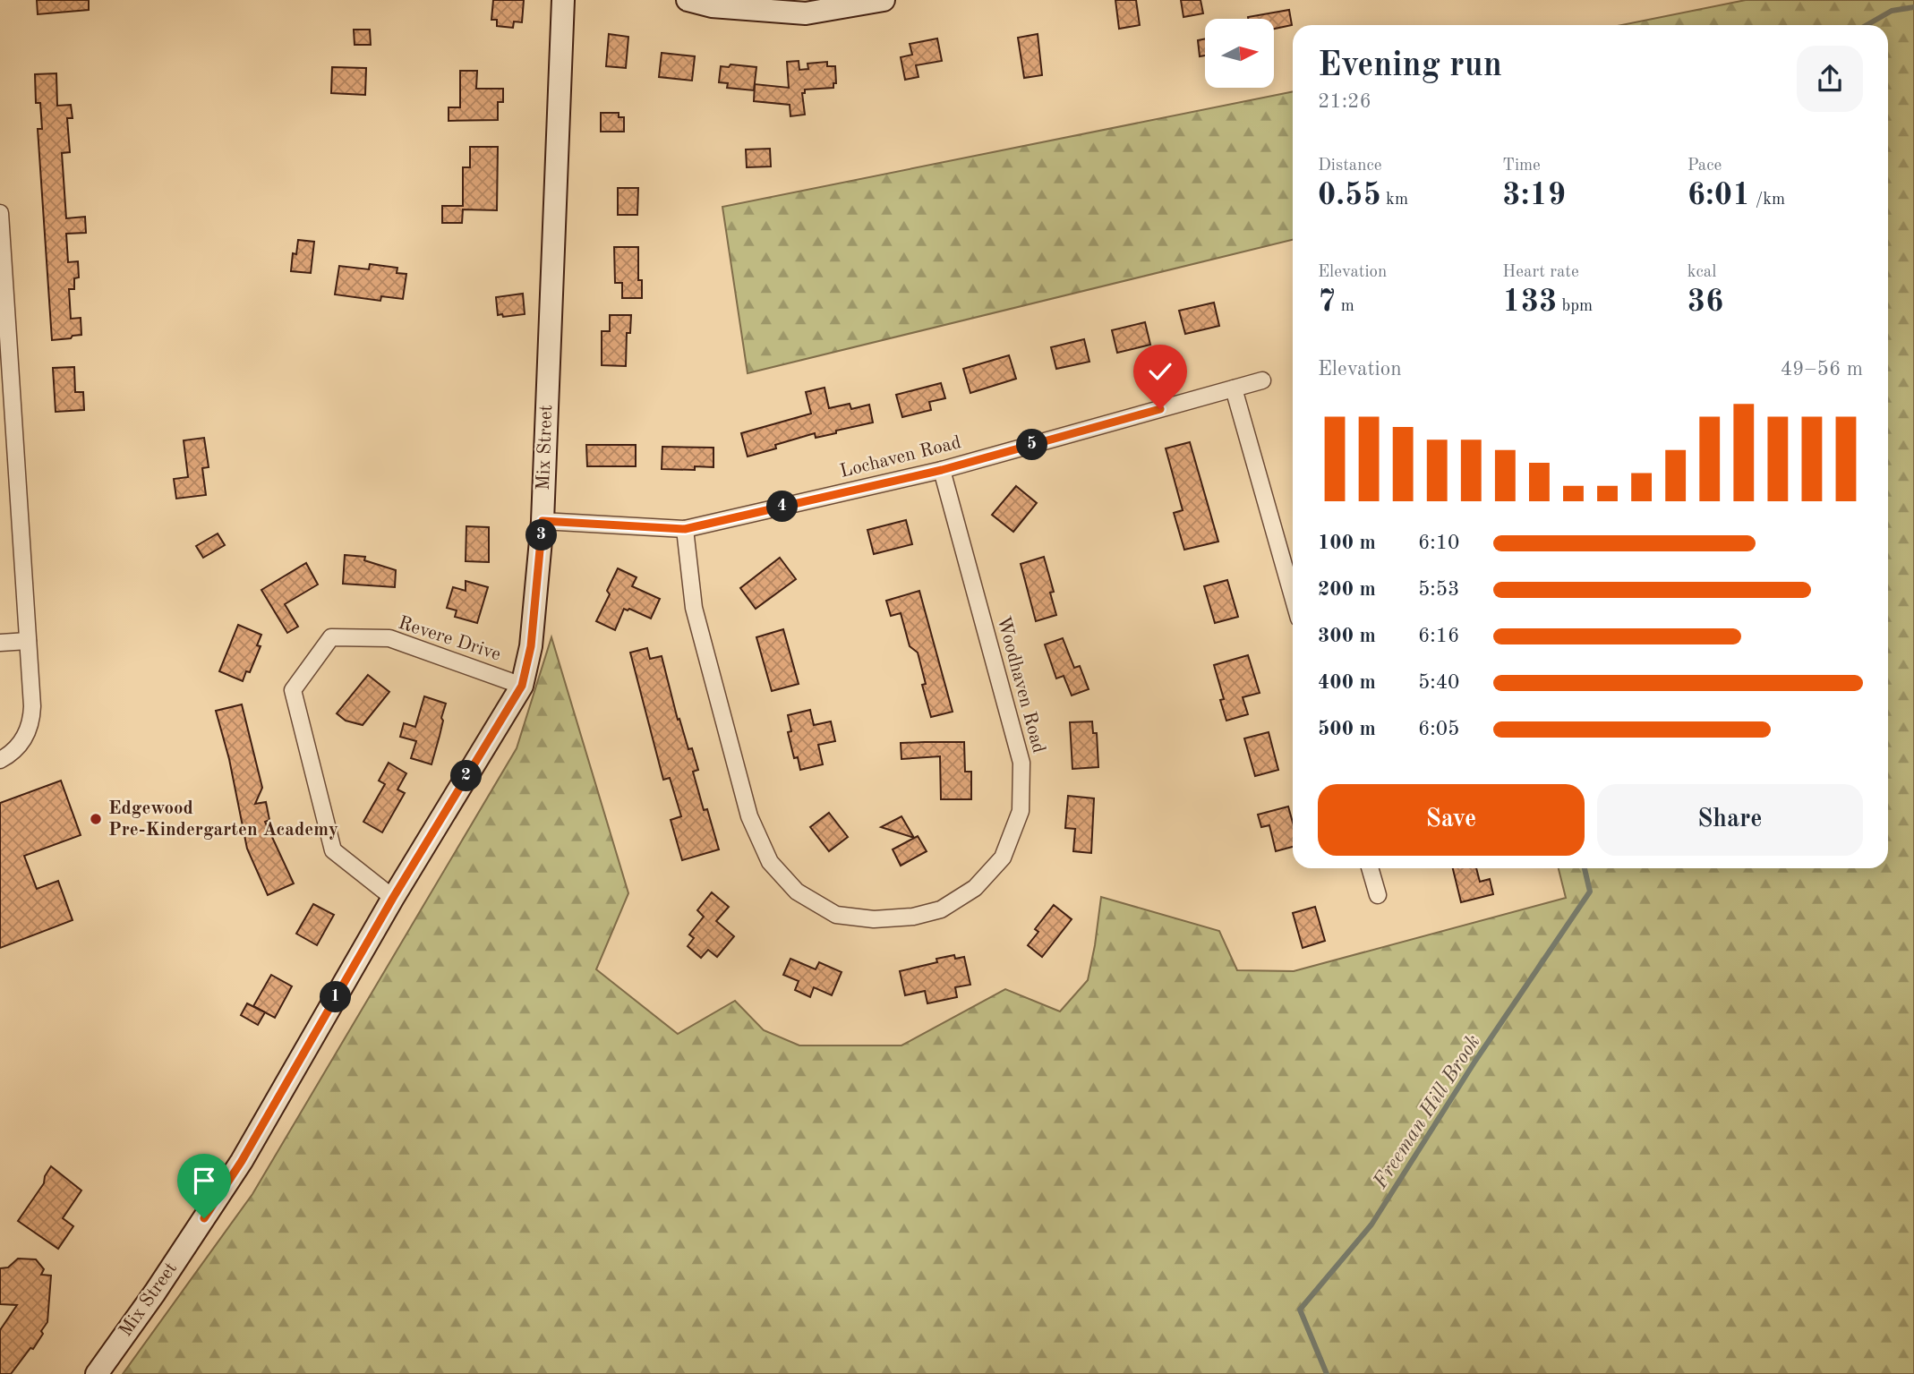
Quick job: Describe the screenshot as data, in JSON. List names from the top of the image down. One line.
{"streets":{"main road":["Mix Street"],"street":["Lochaven Road","Revere Drive","Woodhaven Road"]},"crossings":[["Mix Street","Lochaven Road"],["Mix Street","Revere Drive"],["Lochaven Road","Woodhaven Road"]],"water":["Freeman Hill Brook"],"places":["Edgewood Pre-Kindergarten Academy"],"north":"right","page":{"heading":["Evening run","21:26"],"stats":[["Distance","0.55 km"],["Time","3:19"],["Pace","6:01 /km"],["Elevation","7 m"],["Heart rate","133 bpm"],["kcal","36"]],"chart":["Elevation","49–56 m"],"pins":["5","4","3","2","1"],"list":[{"name":"100 m","note":"6:10"},{"name":"200 m","note":"5:53"},{"name":"300 m","note":"6:16"},{"name":"400 m","note":"5:40"},{"name":"500 m","note":"6:05"}],"buttons":["Save","Share"]}}
